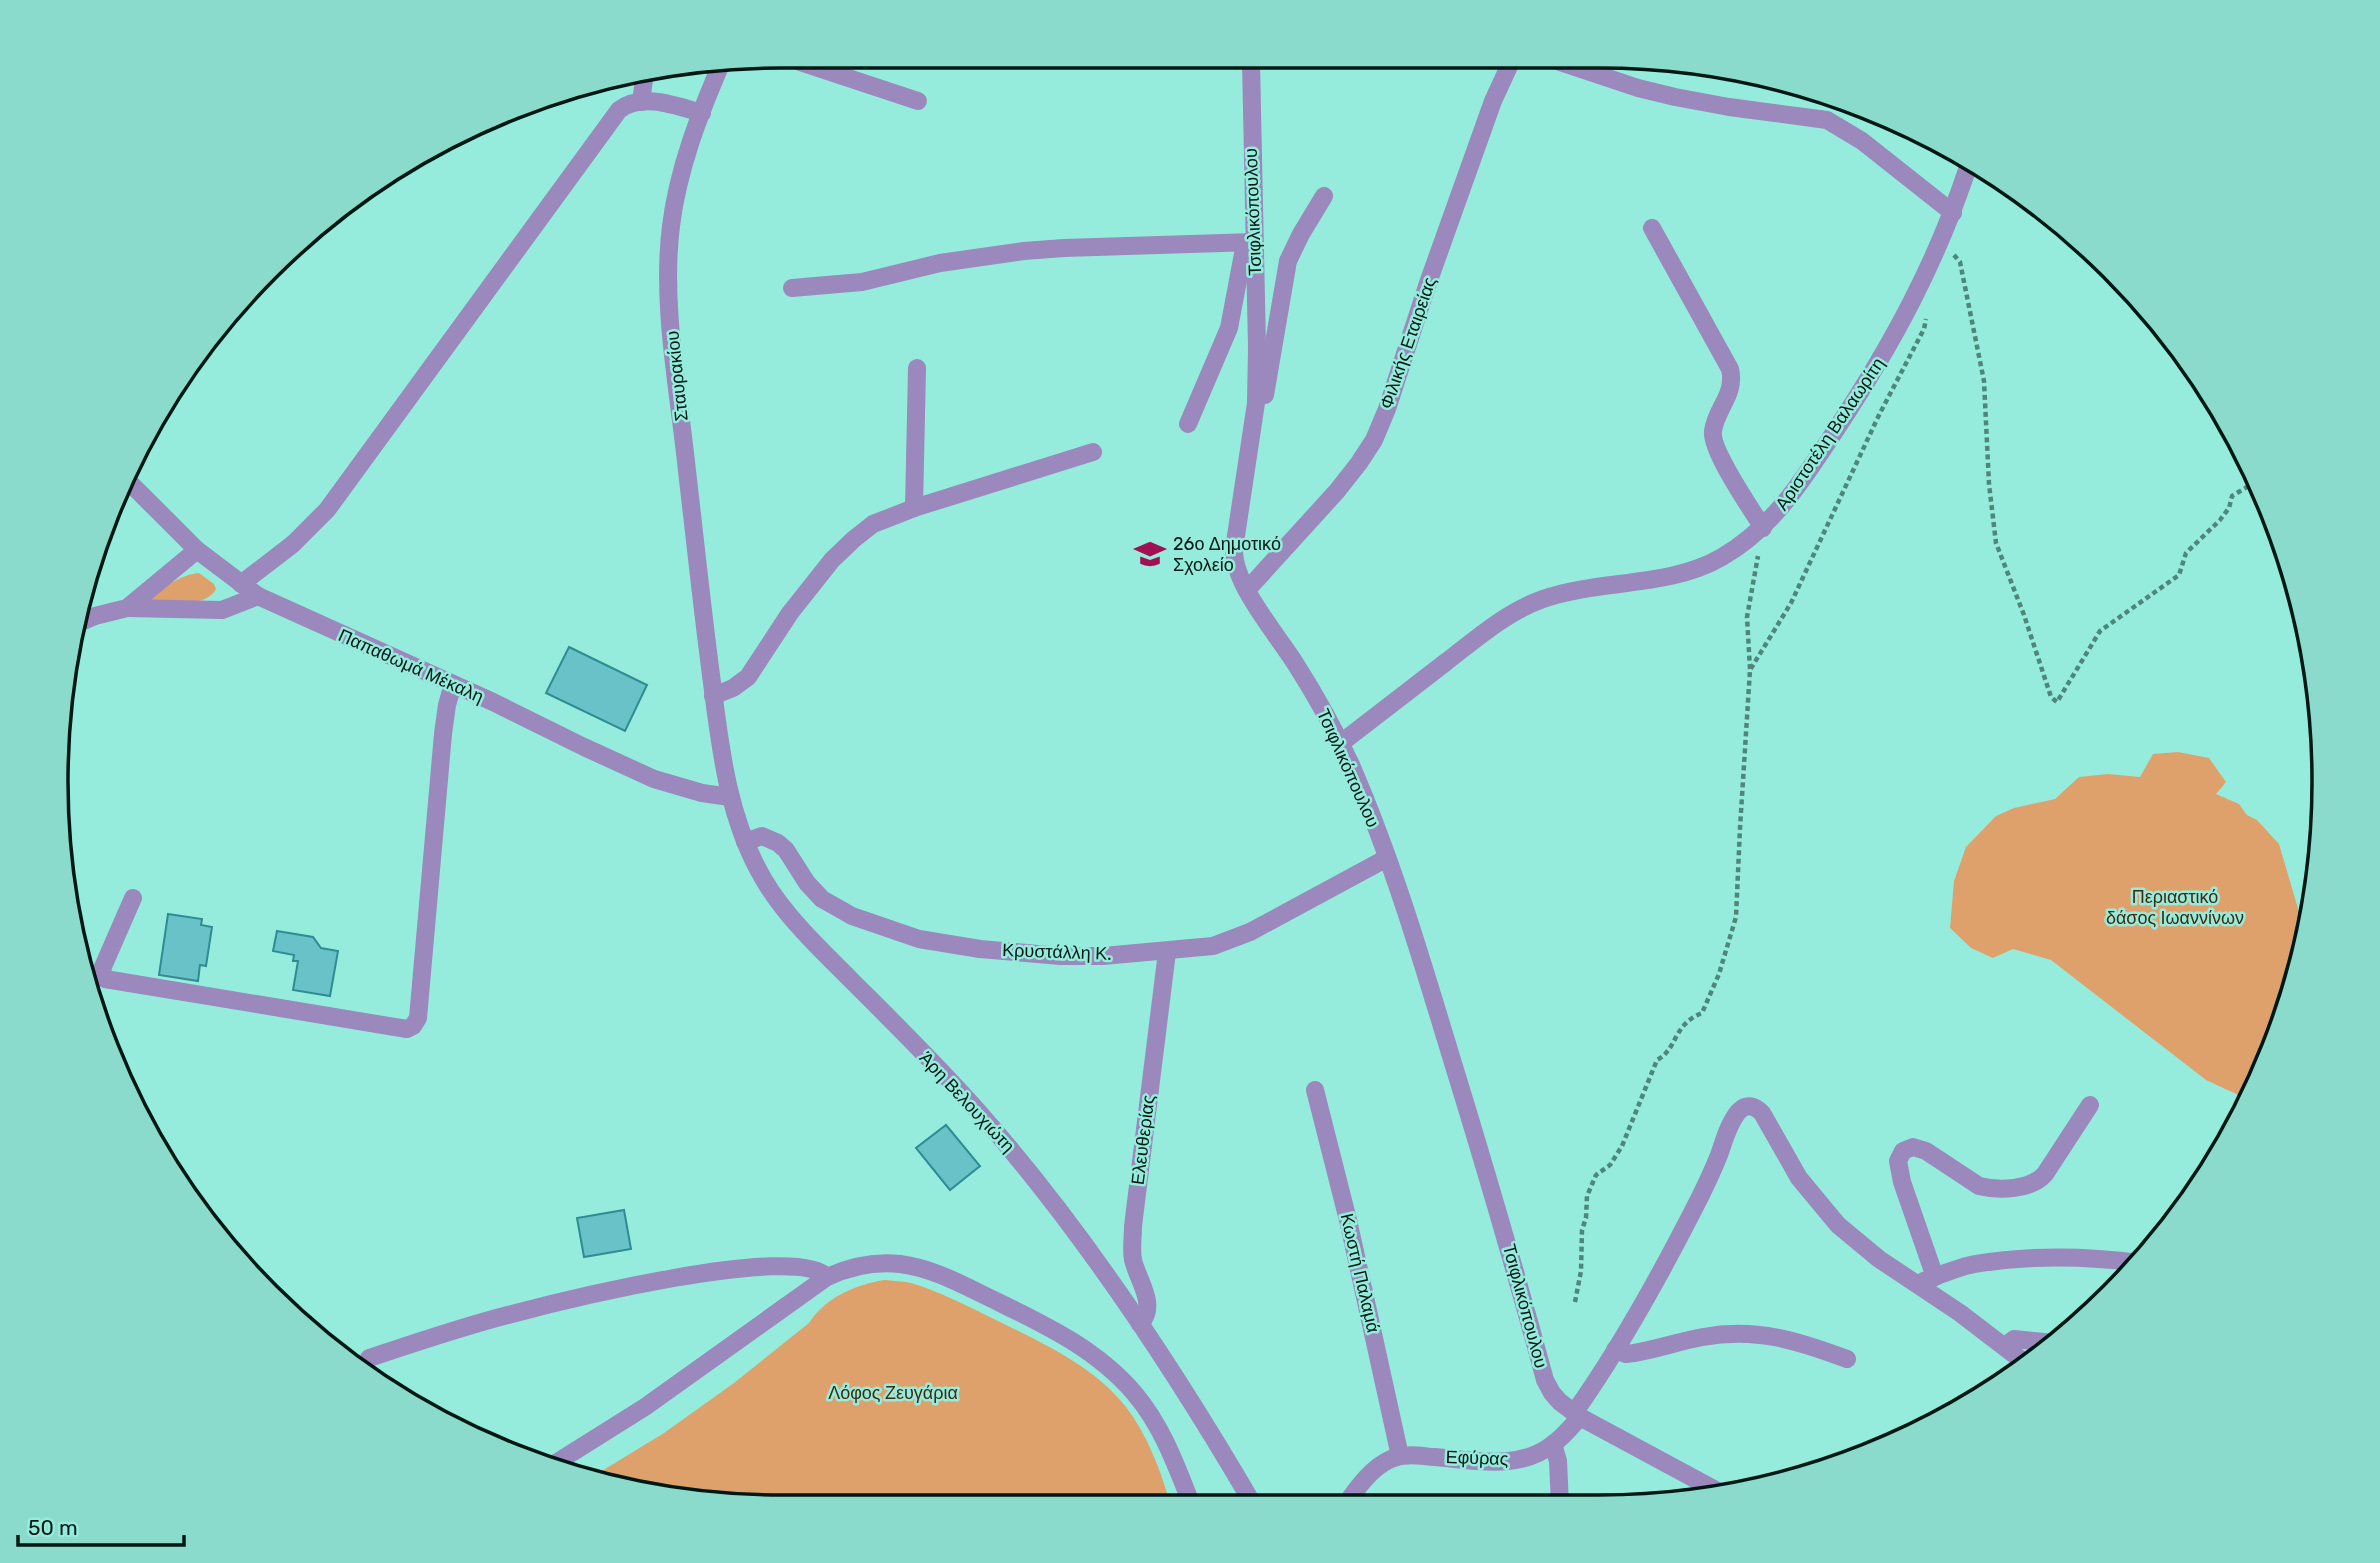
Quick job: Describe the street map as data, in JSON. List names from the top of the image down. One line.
{"streets":{"street":["Τσιφλικόπουλου","Φιλικής Εταιρείας","Σταυρακίου","Αριστοτέλη Βαλαωρίτη","Παπαθωμά Μέκαλη","Κρυστάλλη Κ.","Άρη Βελουχιώτη","Ελευθερίας","Κωστή Παλαμά","Εφύρας"]},"crossings":[["Τσιφλικόπουλου","Φιλικής Εταιρείας"],["Τσιφλικόπουλου","Αριστοτέλη Βαλαωρίτη"],["Τσιφλικόπουλου","Κρυστάλλη Κ."],["Τσιφλικόπουλου","Εφύρας"],["Σταυρακίου","Άρη Βελουχιώτη"],["Παπαθωμά Μέκαλη","Άρη Βελουχιώτη"],["Κρυστάλλη Κ.","Άρη Βελουχιώτη"],["Κρυστάλλη Κ.","Ελευθερίας"],["Άρη Βελουχιώτη","Ελευθερίας"],["Κωστή Παλαμά","Εφύρας"]],"parks":["Περιαστικό δάσος Ιωαννίνων","Λόφος Ζευγάρια"],"places":{"school or university":["26ο Δημοτικό Σχολείο"]},"scale_bar":"50 m"}
